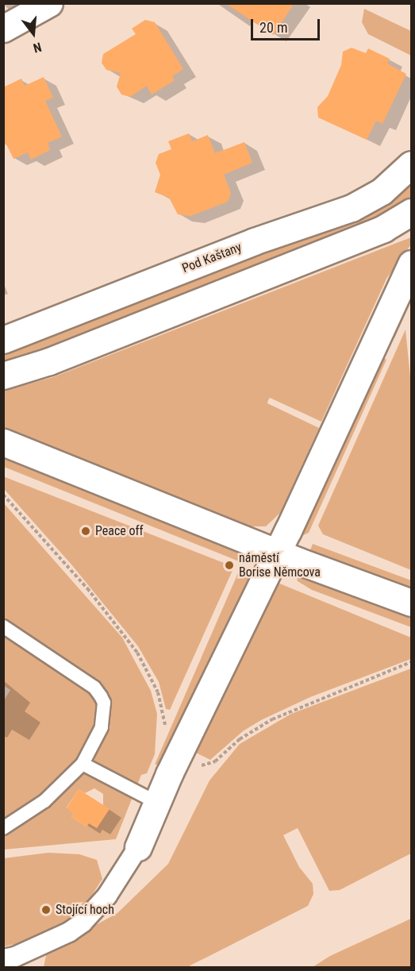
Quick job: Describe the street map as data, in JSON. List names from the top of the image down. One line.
{"streets":{"street":["Pod Kaštany"]},"places":["Peace off","náměstí Borise Němcova","Stojící hoch"],"scale_bar":"20 m","north":"bottom"}
